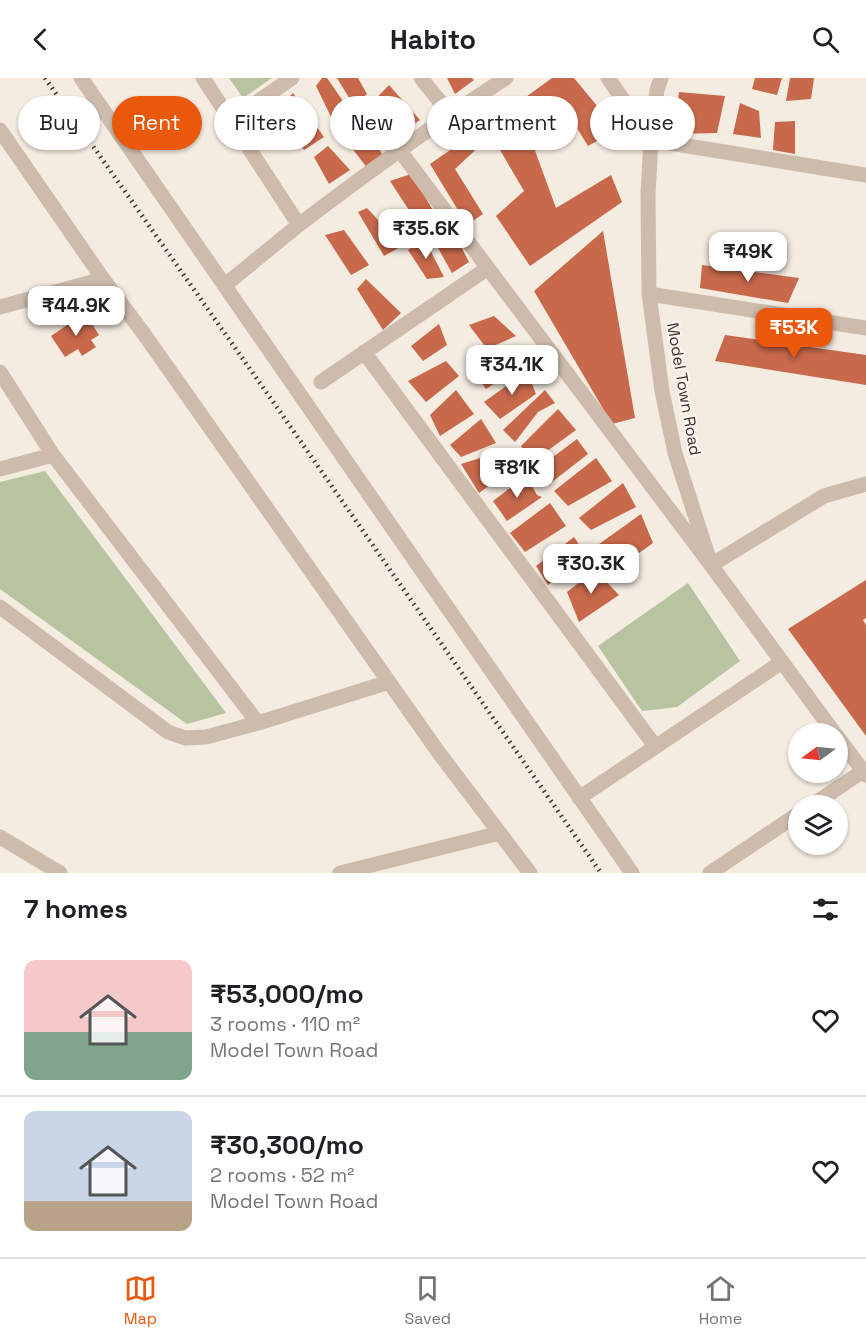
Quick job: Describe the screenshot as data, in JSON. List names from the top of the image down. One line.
{"streets":{"street":["Model Town Road"]},"north":"left","page":{"header":"Habito","chip":["Buy","Rent","Filters","New","Apartment","House"],"price":["₹35.6K","₹49K","₹44.9K","₹53K","₹34.1K","₹81K","₹30.3K"],"heading":"7 homes","list":[{"name":"₹53,000/mo","note":"3 rooms · 110 m² · Model Town Road"},{"name":"₹30,300/mo","note":"2 rooms · 52 m² · Model Town Road"}],"tabs":["Map","Saved","Home"]}}
